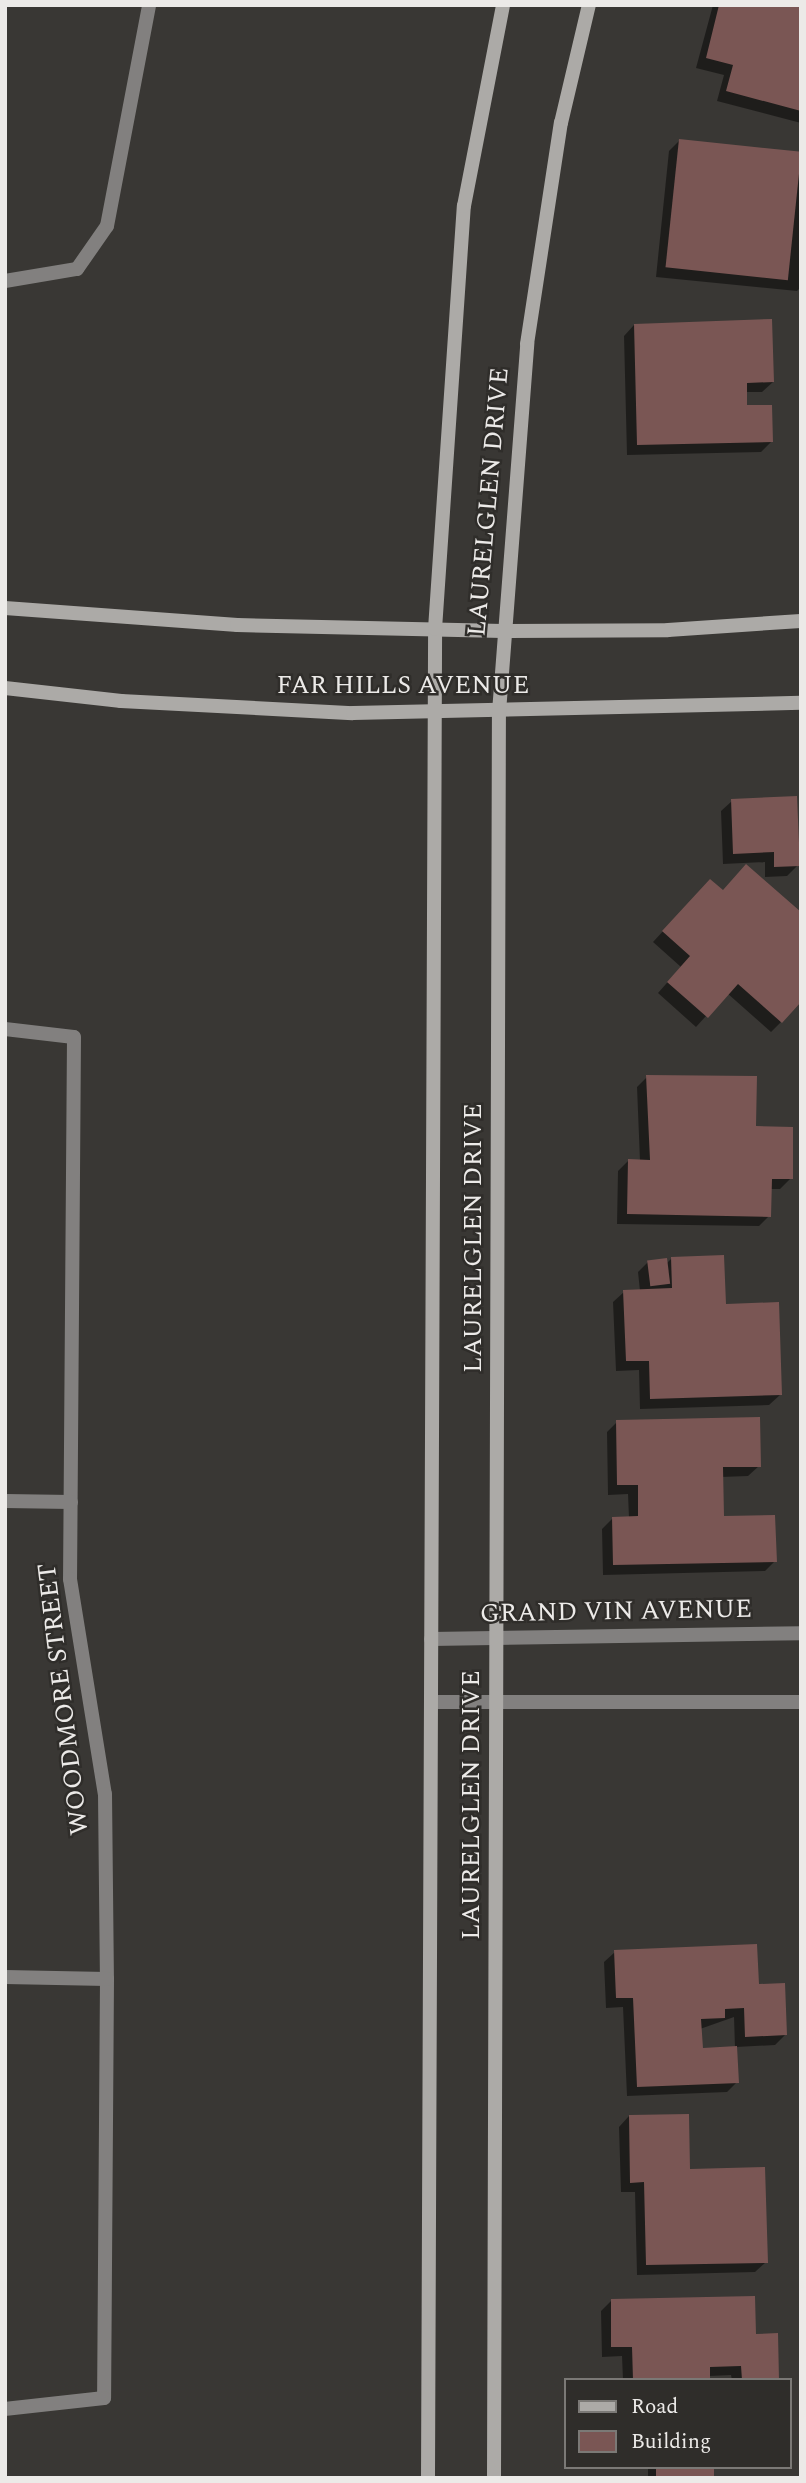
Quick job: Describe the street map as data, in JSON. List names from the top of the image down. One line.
{"streets":{"street":["LAURELGLEN DRIVE","FAR HILLS AVENUE","GRAND VIN AVENUE","WOODMORE STREET"]},"crossings":[["LAURELGLEN DRIVE","FAR HILLS AVENUE"],["LAURELGLEN DRIVE","GRAND VIN AVENUE"]],"legend":["Road","Building"]}
